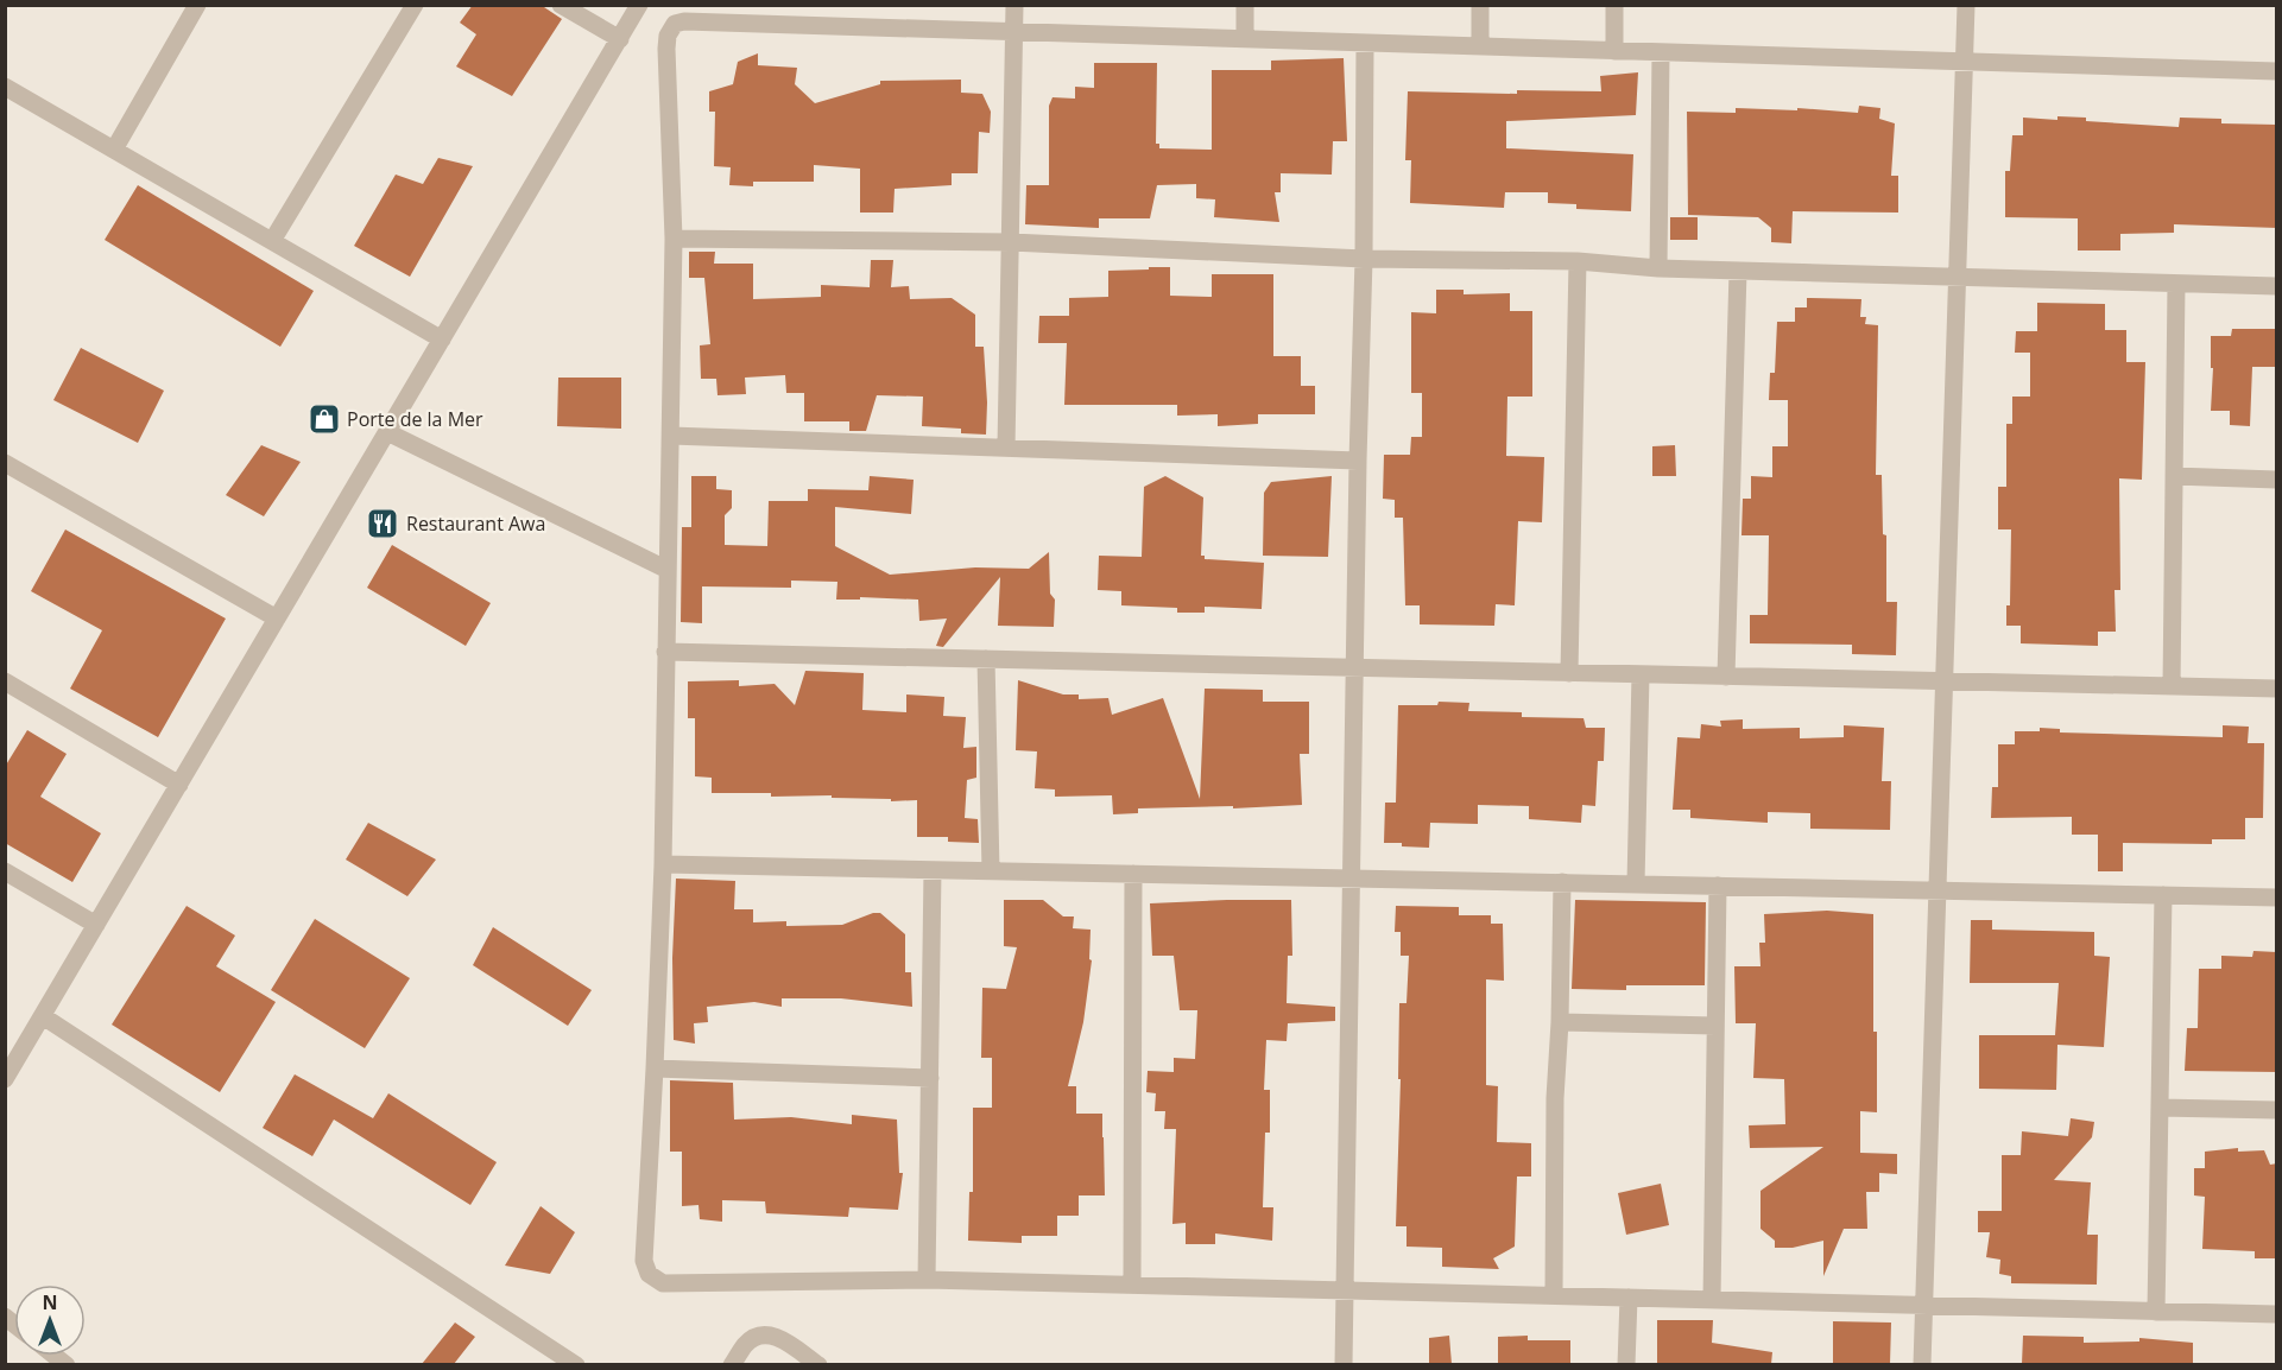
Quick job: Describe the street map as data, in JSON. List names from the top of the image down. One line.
{"places":{"shop":["Porte de la Mer"],"restaurant":["Restaurant Awa"]},"north":"top"}
